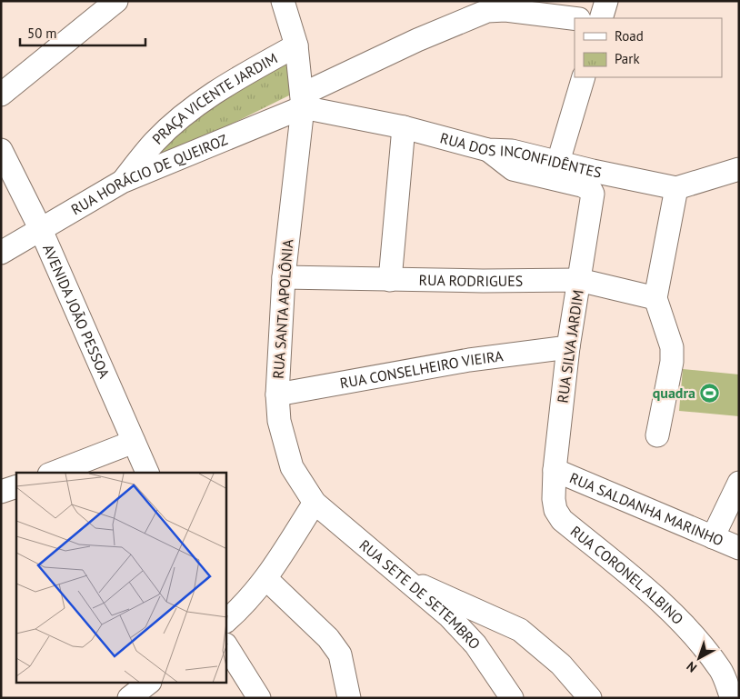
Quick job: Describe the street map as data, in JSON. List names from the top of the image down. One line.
{"streets":{"street":["PRAÇA VICENTE JARDIM","RUA DOS INCONFIDÊNTES","RUA HORÁCIO DE QUEIROZ","RUA RODRIGUES","RUA SANTA APOLÔNIA","AVENIDA JOÃO PESSOA","RUA SILVA JARDIM","RUA CONSELHEIRO VIEIRA","RUA SALDANHA MARINHO","RUA CORONEL ALBINO","RUA SETE DE SETEMBRO"]},"crossings":[["PRAÇA VICENTE JARDIM","RUA HORÁCIO DE QUEIROZ"],["PRAÇA VICENTE JARDIM","RUA SANTA APOLÔNIA"],["RUA DOS INCONFIDÊNTES","RUA HORÁCIO DE QUEIROZ"],["RUA DOS INCONFIDÊNTES","RUA SANTA APOLÔNIA"],["RUA DOS INCONFIDÊNTES","RUA SILVA JARDIM"],["RUA HORÁCIO DE QUEIROZ","RUA SANTA APOLÔNIA"],["RUA HORÁCIO DE QUEIROZ","AVENIDA JOÃO PESSOA"],["RUA RODRIGUES","RUA SANTA APOLÔNIA"],["RUA RODRIGUES","RUA SILVA JARDIM"],["RUA SANTA APOLÔNIA","RUA CONSELHEIRO VIEIRA"],["RUA SANTA APOLÔNIA","RUA SETE DE SETEMBRO"],["RUA SILVA JARDIM","RUA CONSELHEIRO VIEIRA"],["RUA SILVA JARDIM","RUA SALDANHA MARINHO"],["RUA SILVA JARDIM","RUA CORONEL ALBINO"]],"places":{"sports":["quadra"]},"legend":["Road","Park"],"scale_bar":"50 m","north":"bottom left"}
